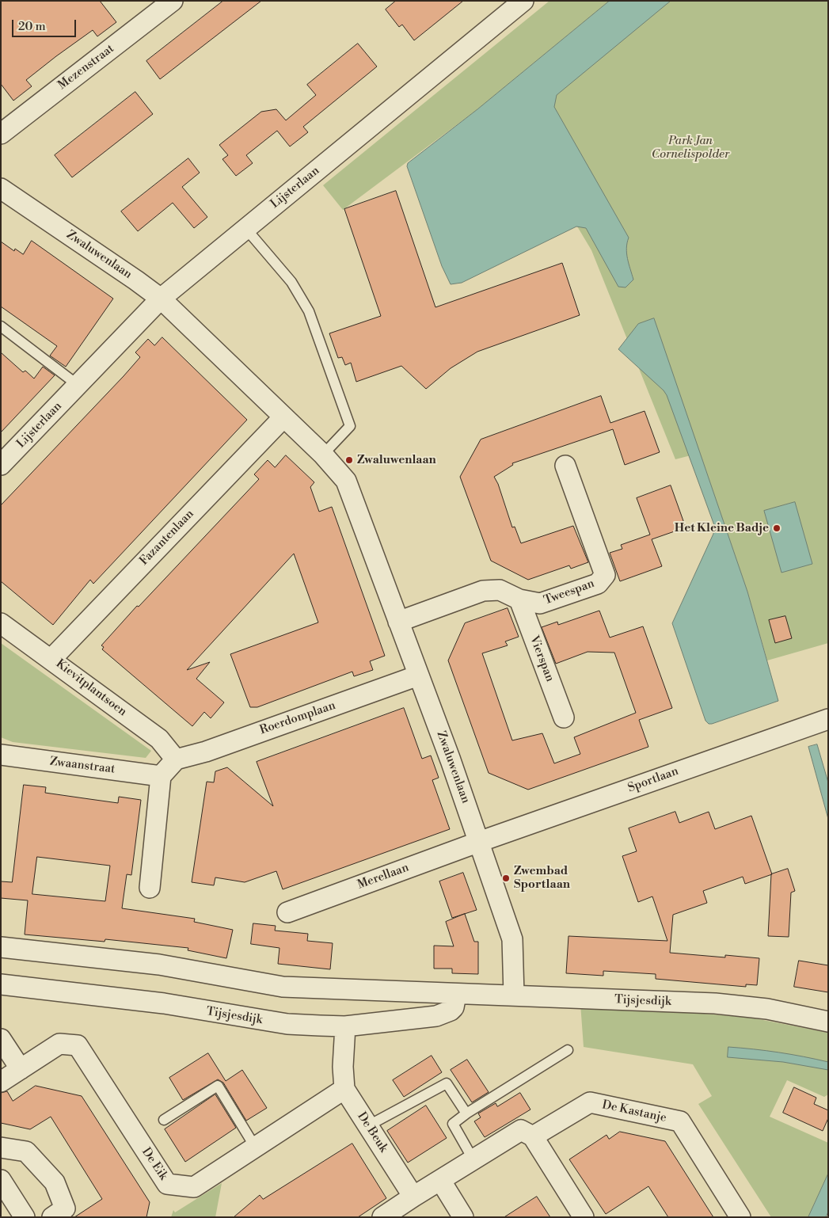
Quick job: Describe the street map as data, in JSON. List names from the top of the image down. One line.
{"streets":{"street":["Mezenstraat","Lijsterlaan","Zwaluwenlaan","Fazantenlaan","Tweespan","Vierspan","Kievitplantsoen","Roerdomplaan","Zwaanstraat","Sportlaan","Merellaan","Tijsjesdijk","De Kastanje","De Beuk","De Eik"]},"crossings":[["Lijsterlaan","Zwaluwenlaan"],["Zwaluwenlaan","Fazantenlaan"],["Zwaluwenlaan","Tweespan"],["Zwaluwenlaan","Roerdomplaan"],["Zwaluwenlaan","Sportlaan"],["Zwaluwenlaan","Merellaan"],["Zwaluwenlaan","Tijsjesdijk"],["Fazantenlaan","Kievitplantsoen"],["Tweespan","Vierspan"],["Kievitplantsoen","Roerdomplaan"],["Sportlaan","Merellaan"],["Tijsjesdijk","De Beuk"],["De Beuk","De Eik"]],"parks":["Park Jan Cornelispolder"],"places":["Zwaluwenlaan","Het Kleine Badje","Zwembad Sportlaan"],"scale_bar":"20 m"}
